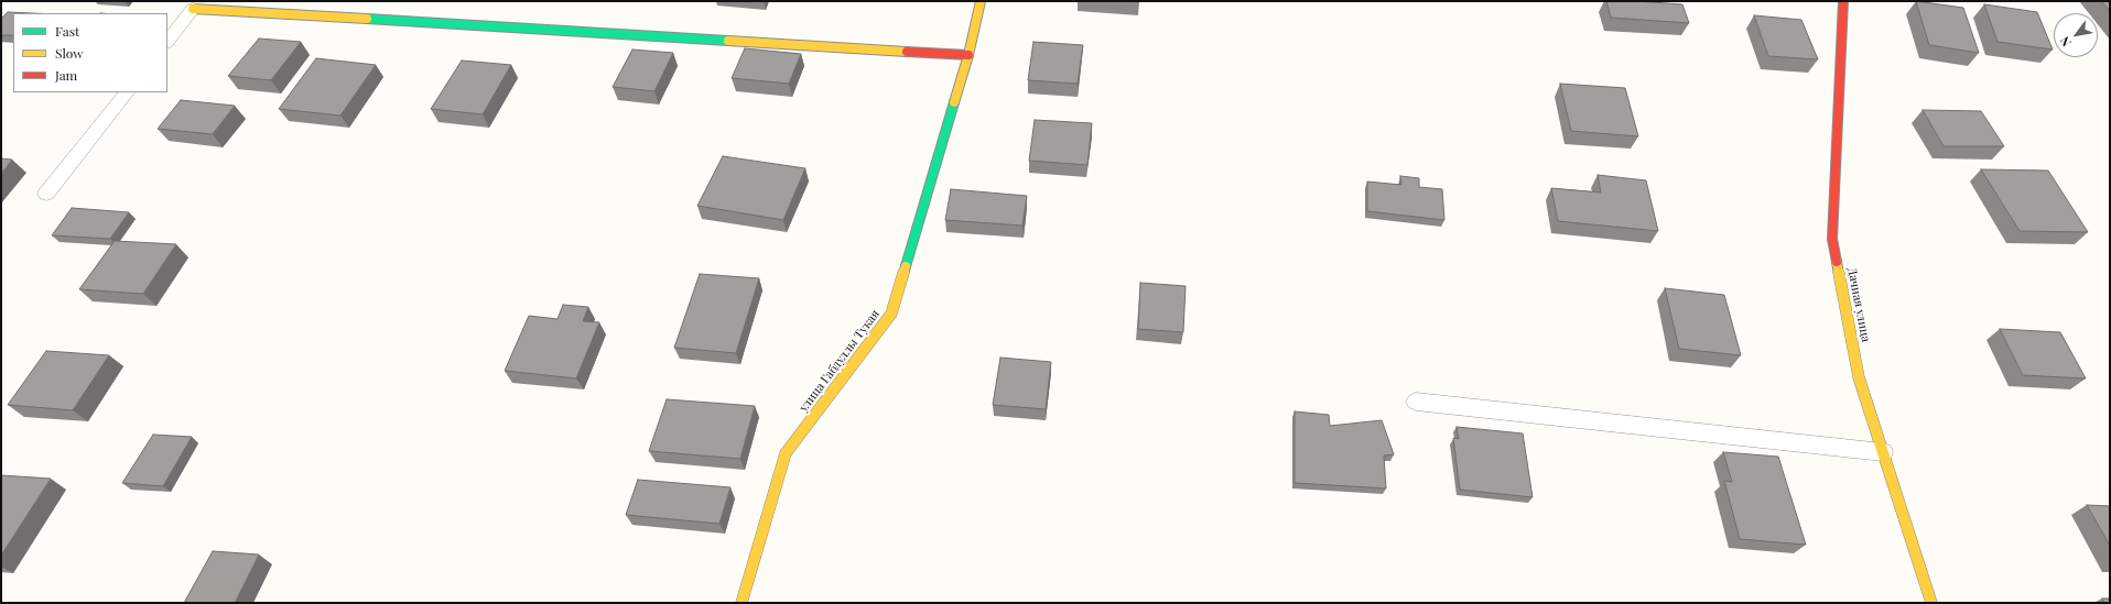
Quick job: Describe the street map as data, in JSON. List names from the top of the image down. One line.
{"streets":{"street":["Дачная улица","улица Габдуллы Тукая"]},"legend":["Fast","Slow","Jam"],"north":"bottom left"}
